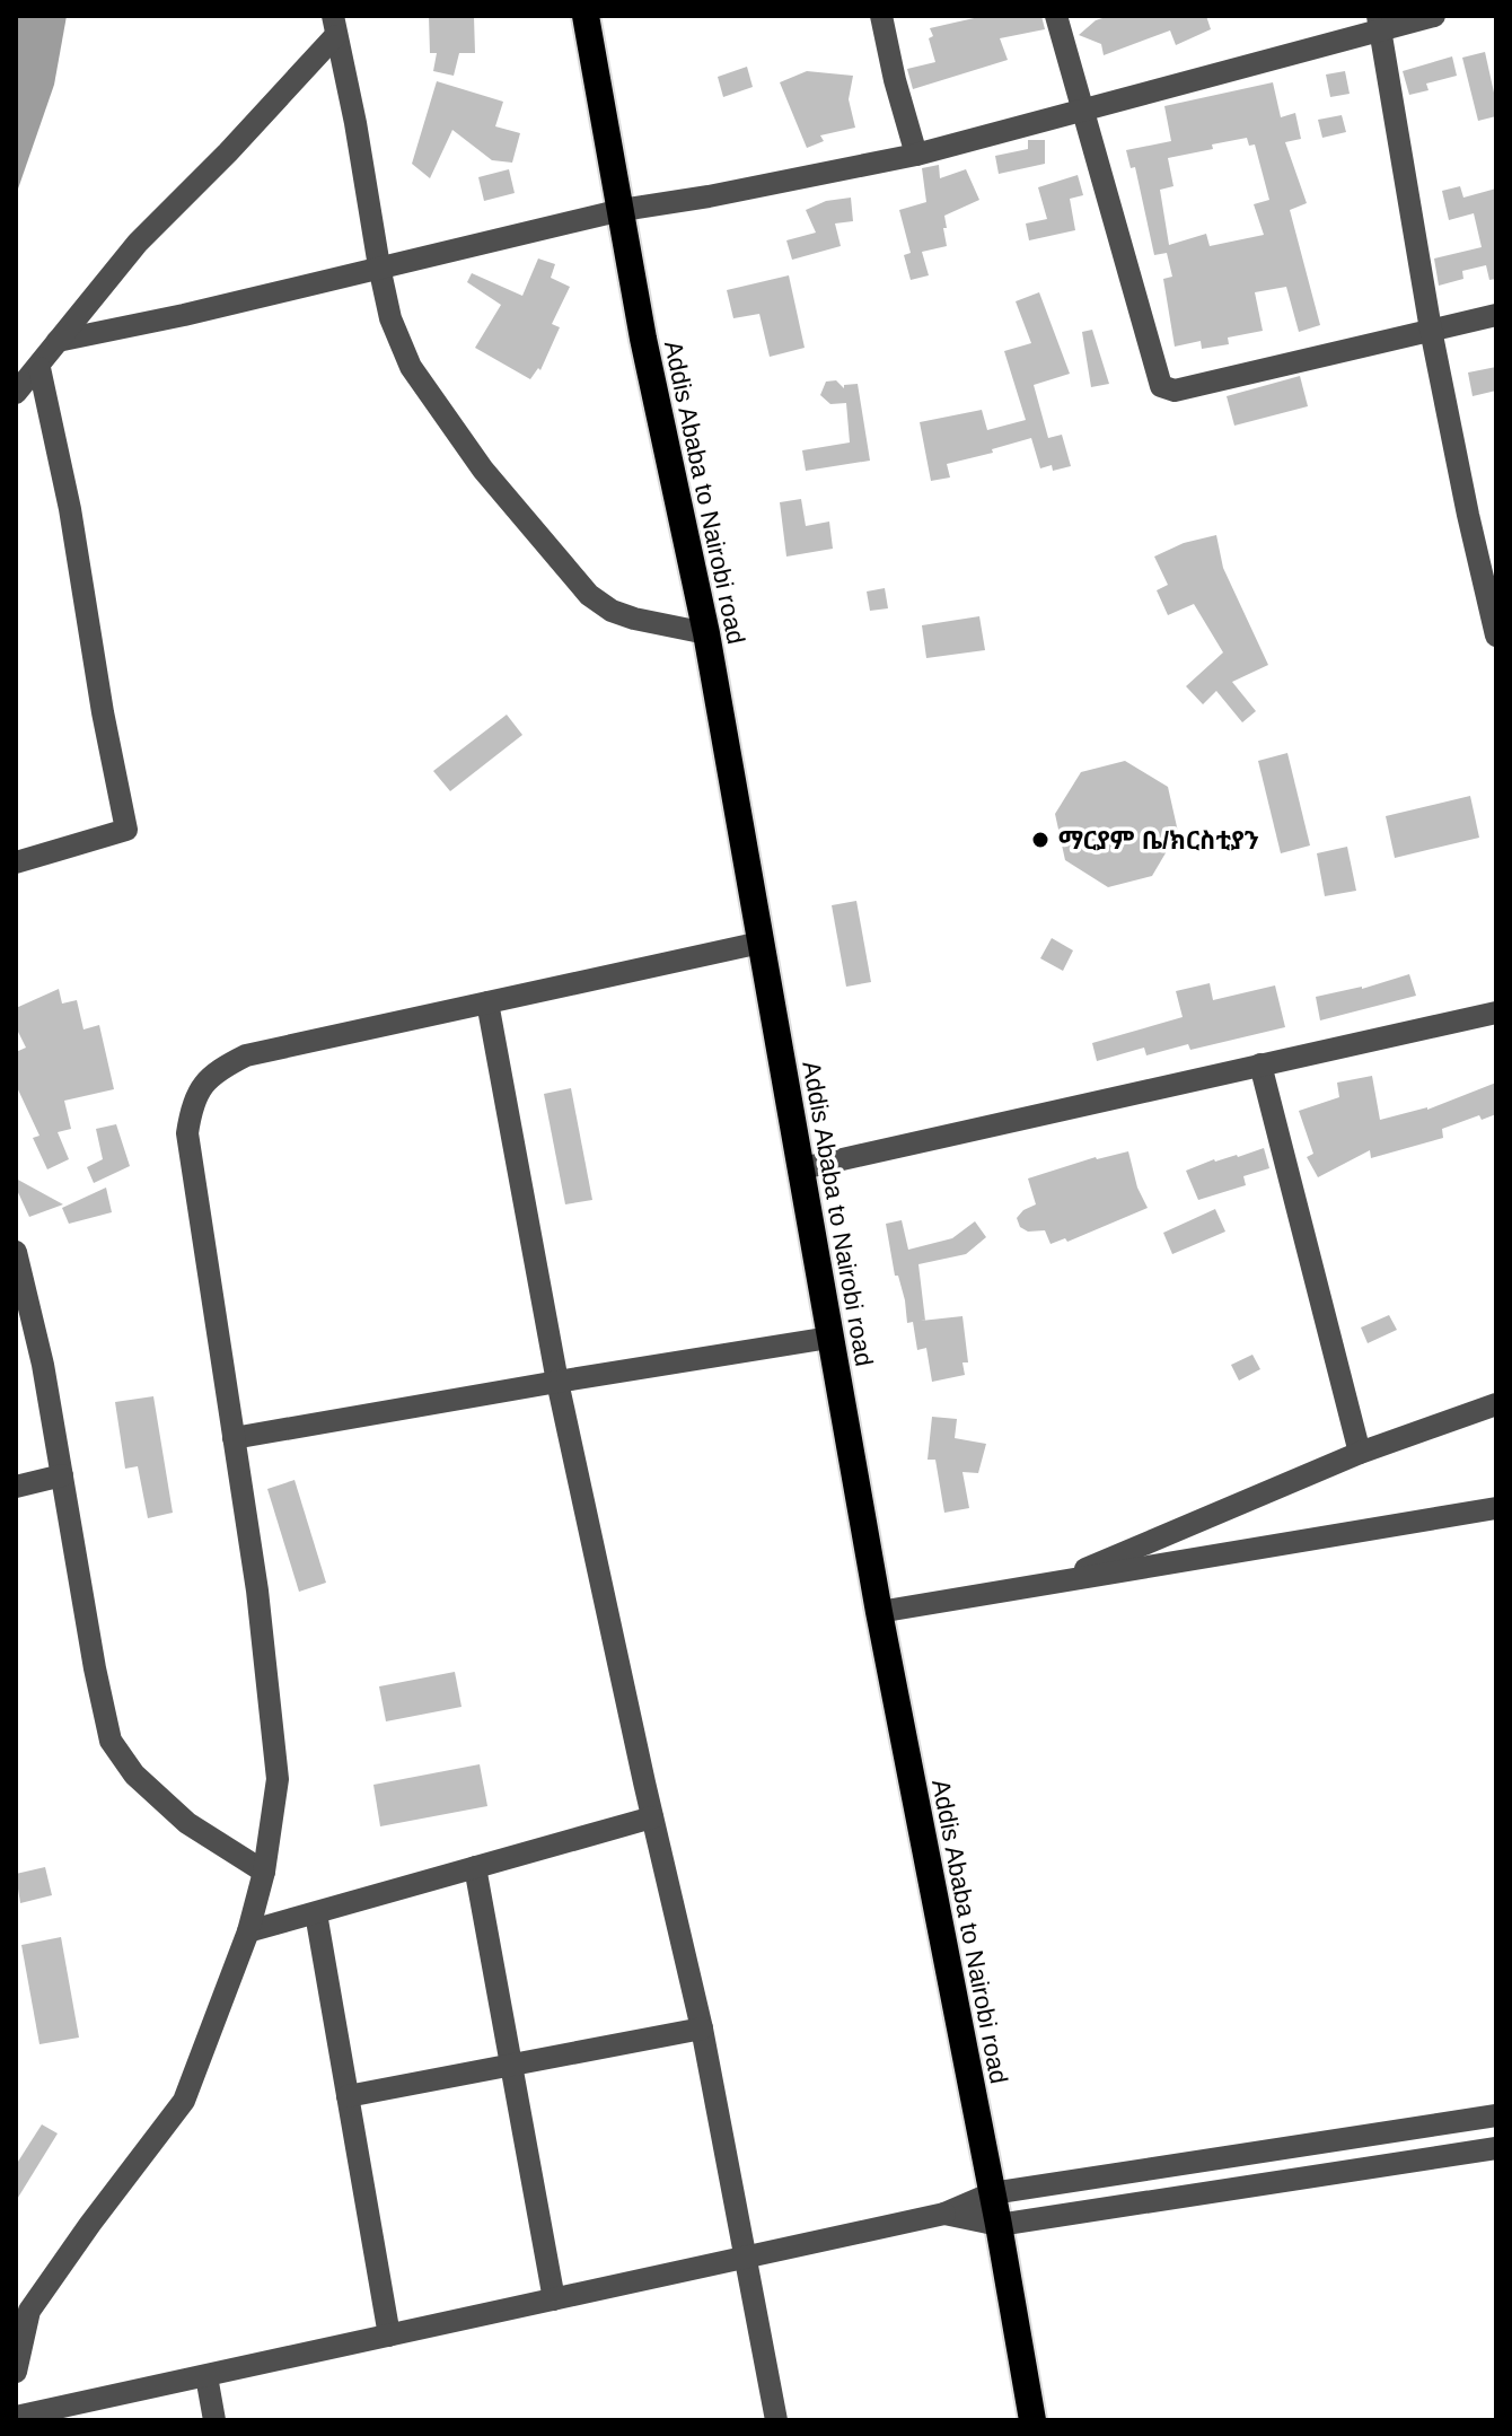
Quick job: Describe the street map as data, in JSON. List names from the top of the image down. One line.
{"streets":{"highway":["Addis Ababa to Nairobi road"]},"places":["ማርያም ቤ/ክርስቲያን"]}
